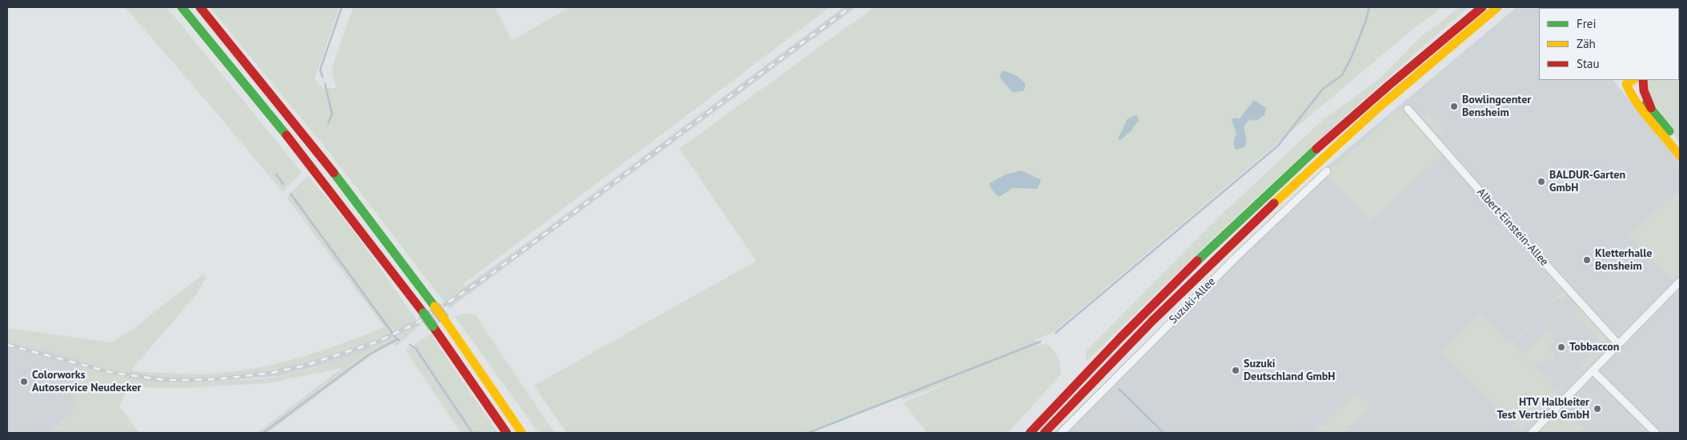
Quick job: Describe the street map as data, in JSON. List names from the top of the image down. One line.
{"streets":{"street":["Albert-Einstein-Allee","Suzuki-Allee"]},"places":["Bowlingcenter Bensheim","BALDUR-Garten GmbH","Kletterhalle Bensheim","Tobbaccon","Suzuki Deutschland GmbH","Colorworks Autoservice Neudecker","HTV Halbleiter Test Vertrieb GmbH"],"legend":["Frei","Zäh","Stau"]}
